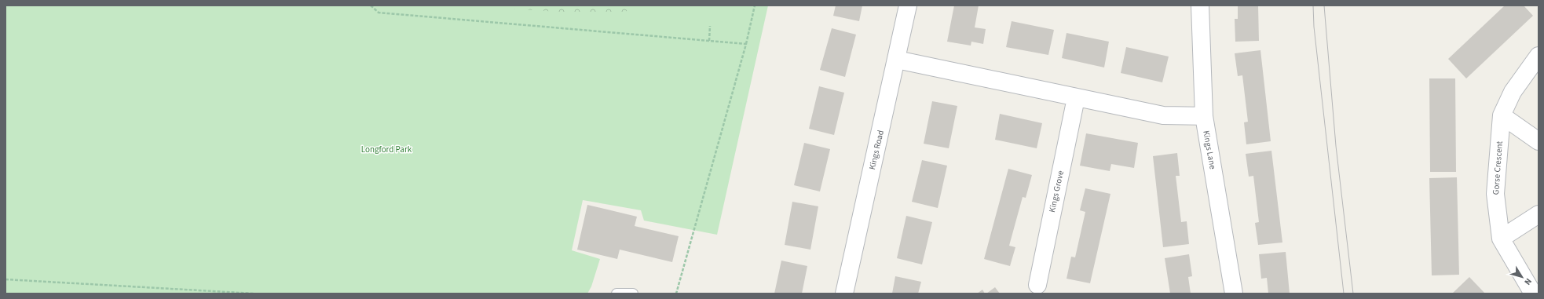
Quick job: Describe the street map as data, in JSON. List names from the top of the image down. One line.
{"streets":{"street":["Kings Road","Kings Lane","Gorse Crescent","Kings Grove"]},"parks":["Longford Park"],"north":"bottom right"}
